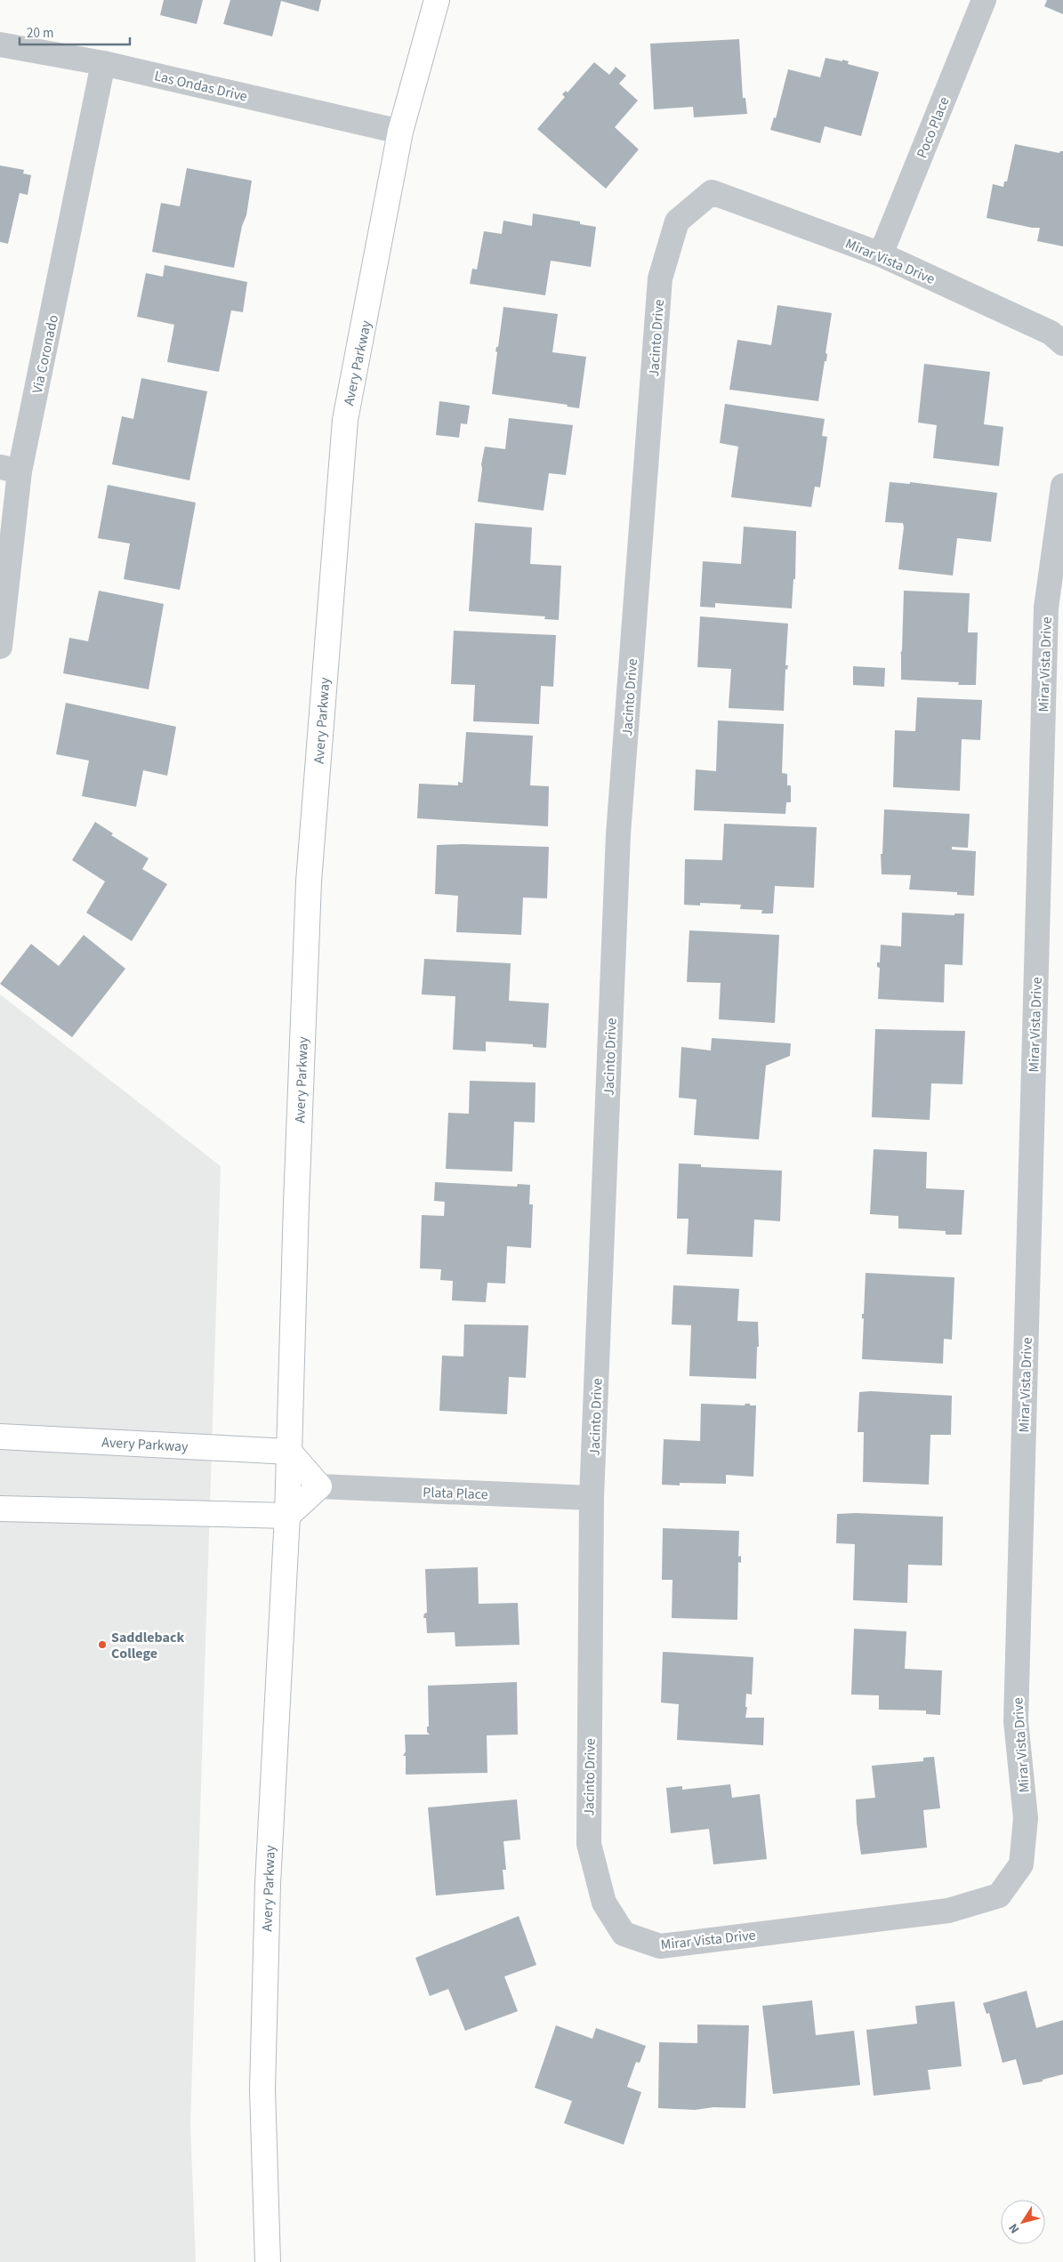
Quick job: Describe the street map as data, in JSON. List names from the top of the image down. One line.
{"streets":{"street":["Las Ondas Drive","Poco Place","Mirar Vista Drive","Jacinto Drive","Via Coronado","Avery Parkway","Plata Place"]},"crossings":[["Las Ondas Drive","Via Coronado"],["Las Ondas Drive","Avery Parkway"],["Poco Place","Mirar Vista Drive"],["Mirar Vista Drive","Jacinto Drive"],["Jacinto Drive","Plata Place"]],"places":["Saddleback College"],"scale_bar":"20 m","north":"bottom left"}
